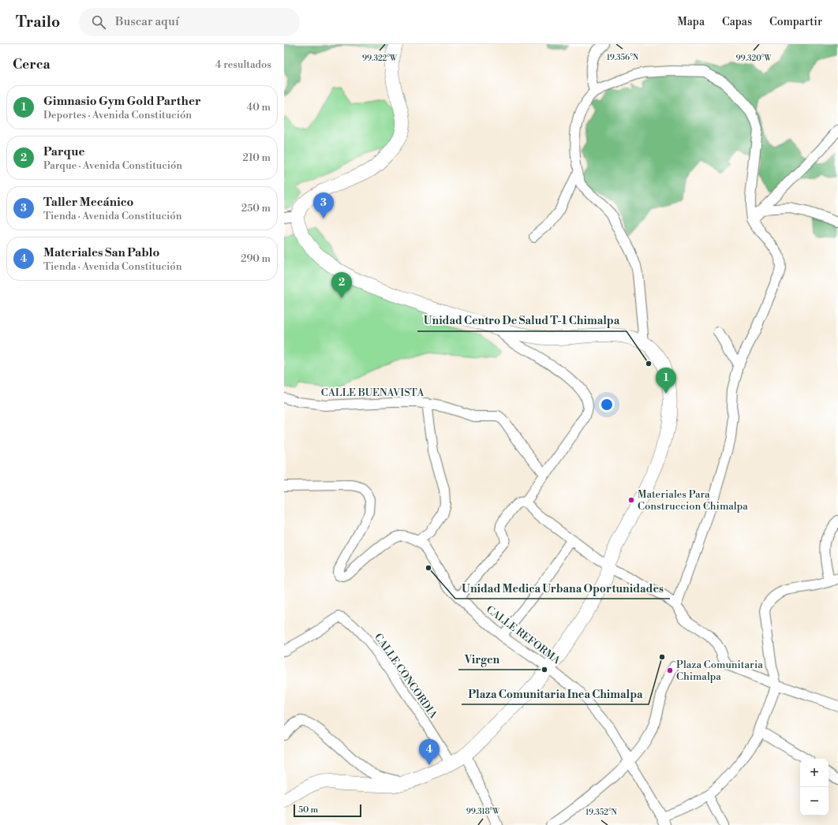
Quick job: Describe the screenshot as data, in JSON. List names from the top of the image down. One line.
{"streets":{"street":["CALLE BUENAVISTA","CALLE REFORMA","CALLE CONCORDIA"]},"places":["Unidad Centro De Salud T-1 Chimalpa","Materiales Para Construccion Chimalpa","Unidad Medica Urbana Oportunidades","Plaza Comunitaria Inea Chimalpa","Virgen","Plaza Comunitaria Chimalpa"],"scale_bar":"50 m","page":{"header":"Trailo","search":"Buscar aquí","nav":["Mapa","Capas","Compartir"],"heading":["Cerca","4 resultados"],"list":[{"mark":"1","name":"Gimnasio Gym Gold Parther","note":"Deportes · Avenida Constitución","value":"40 m"},{"mark":"2","name":"Parque","note":"Parque · Avenida Constitución","value":"210 m"},{"mark":"3","name":"Taller Mecánico","note":"Tienda · Avenida Constitución","value":"250 m"},{"mark":"4","name":"Materiales San Pablo","note":"Tienda · Avenida Constitución","value":"290 m"}],"pins":["3","2","1","4"],"map_buttons":["+","−"],"scale":"50 m"},"coordinates":["19.356°N","99.322°W","99.320°W","99.318°W","19.352°N"]}
